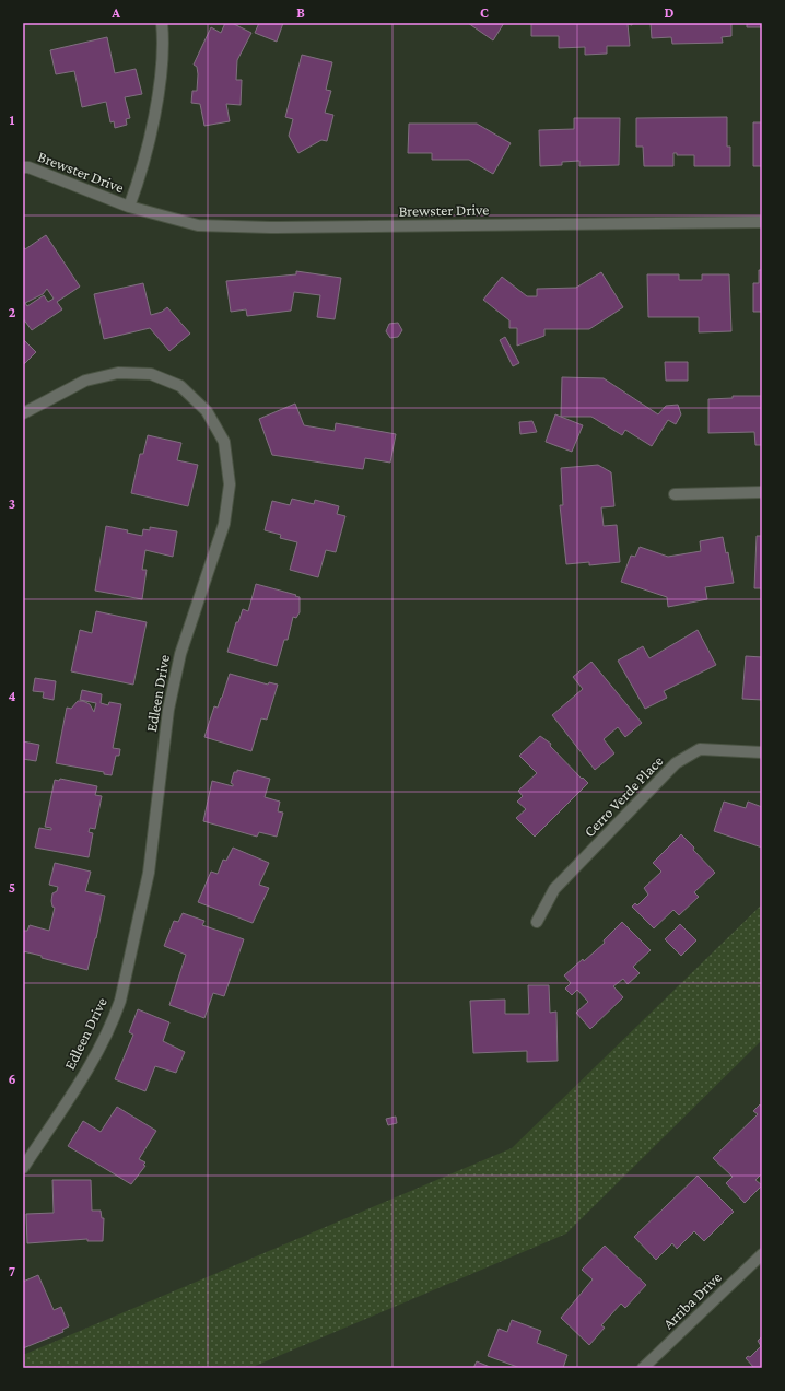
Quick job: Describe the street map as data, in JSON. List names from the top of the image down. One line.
{"streets":{"street":["Brewster Drive","Edleen Drive","Cerro Verde Place","Arriba Drive"]},"grid":{"columns":["A","B","C","D"],"rows":["1","2","3","4","5","6","7"]}}
